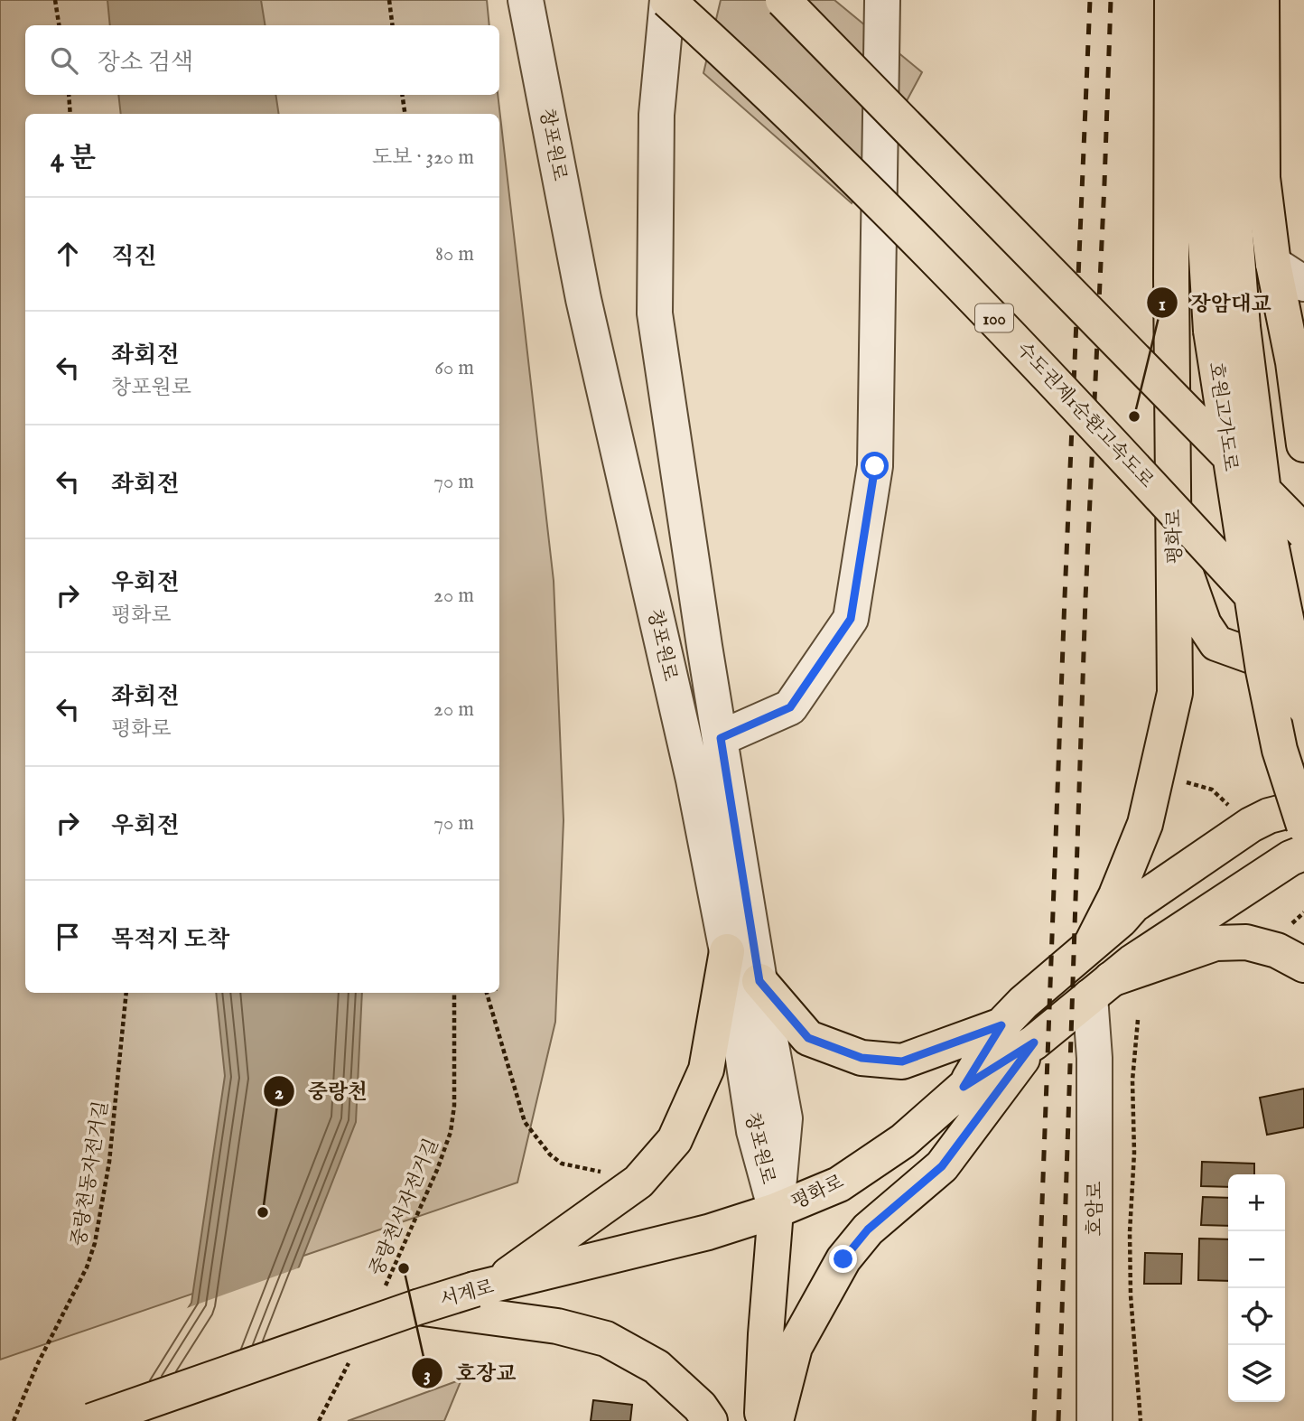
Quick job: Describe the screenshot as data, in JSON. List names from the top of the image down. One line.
{"streets":{"main road":["100","수도권제1순환고속도로","호원고가도로","평화로","서계로"],"street":["창포원로","호암로"],"path":["중랑천동자전거길","중랑천서자전거길"]},"crossings":[["창포원로","수도권제1순환고속도로"],["창포원로","평화로"],["창포원로","서계로"],["평화로","호암로"],["평화로","서계로"]],"places":["장암대교","중랑천","호장교"],"page":{"search":"장소 검색","heading":["4 분","도보 · 320 m"],"list":[["직진","80 m"],["좌회전","창포원로","60 m"],["좌회전","70 m"],["우회전","평화로","20 m"],["좌회전","평화로","20 m"],["우회전","70 m"],"목적지 도착"],"map_buttons":["+","−"]}}
